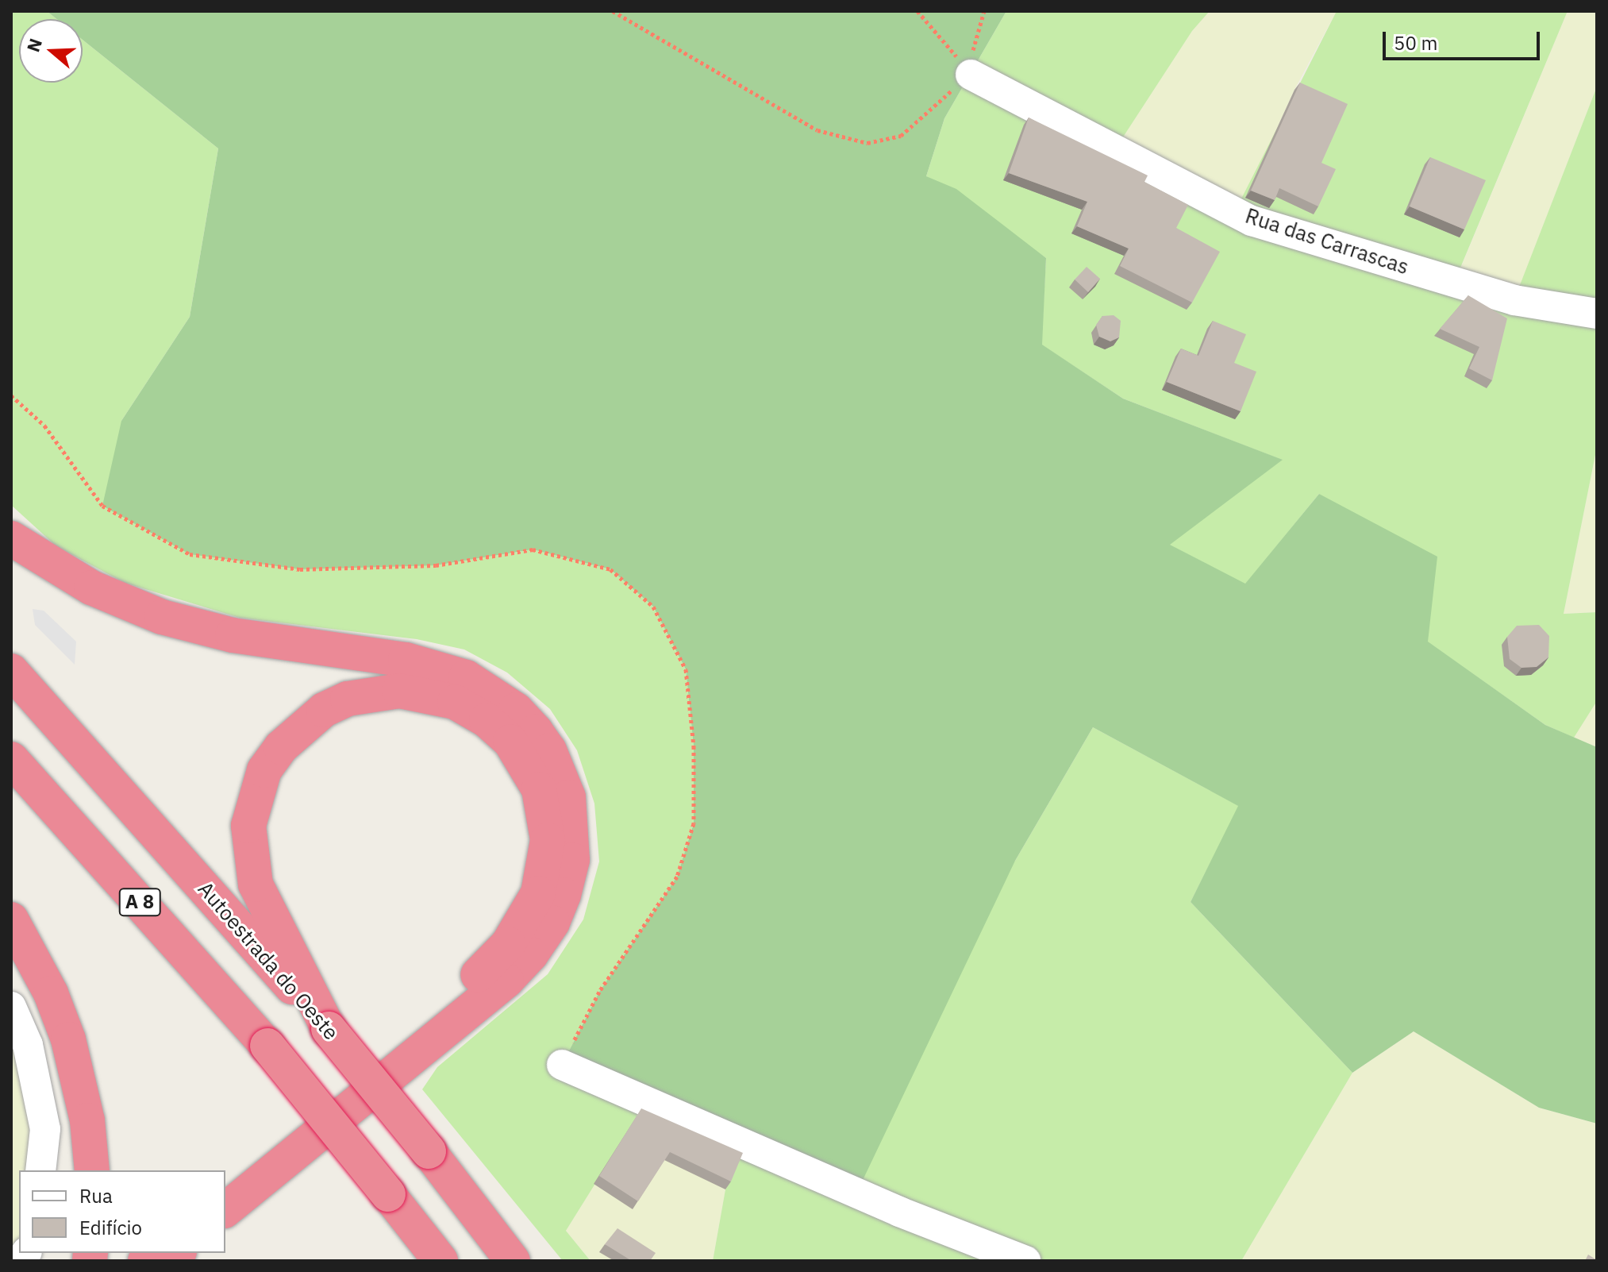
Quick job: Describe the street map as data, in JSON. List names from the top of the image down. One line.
{"streets":{"highway":["A 8","Autoestrada do Oeste"],"street":["Rua das Carrascas"]},"legend":["Rua","Edifício"],"scale_bar":"50 m","north":"left"}
